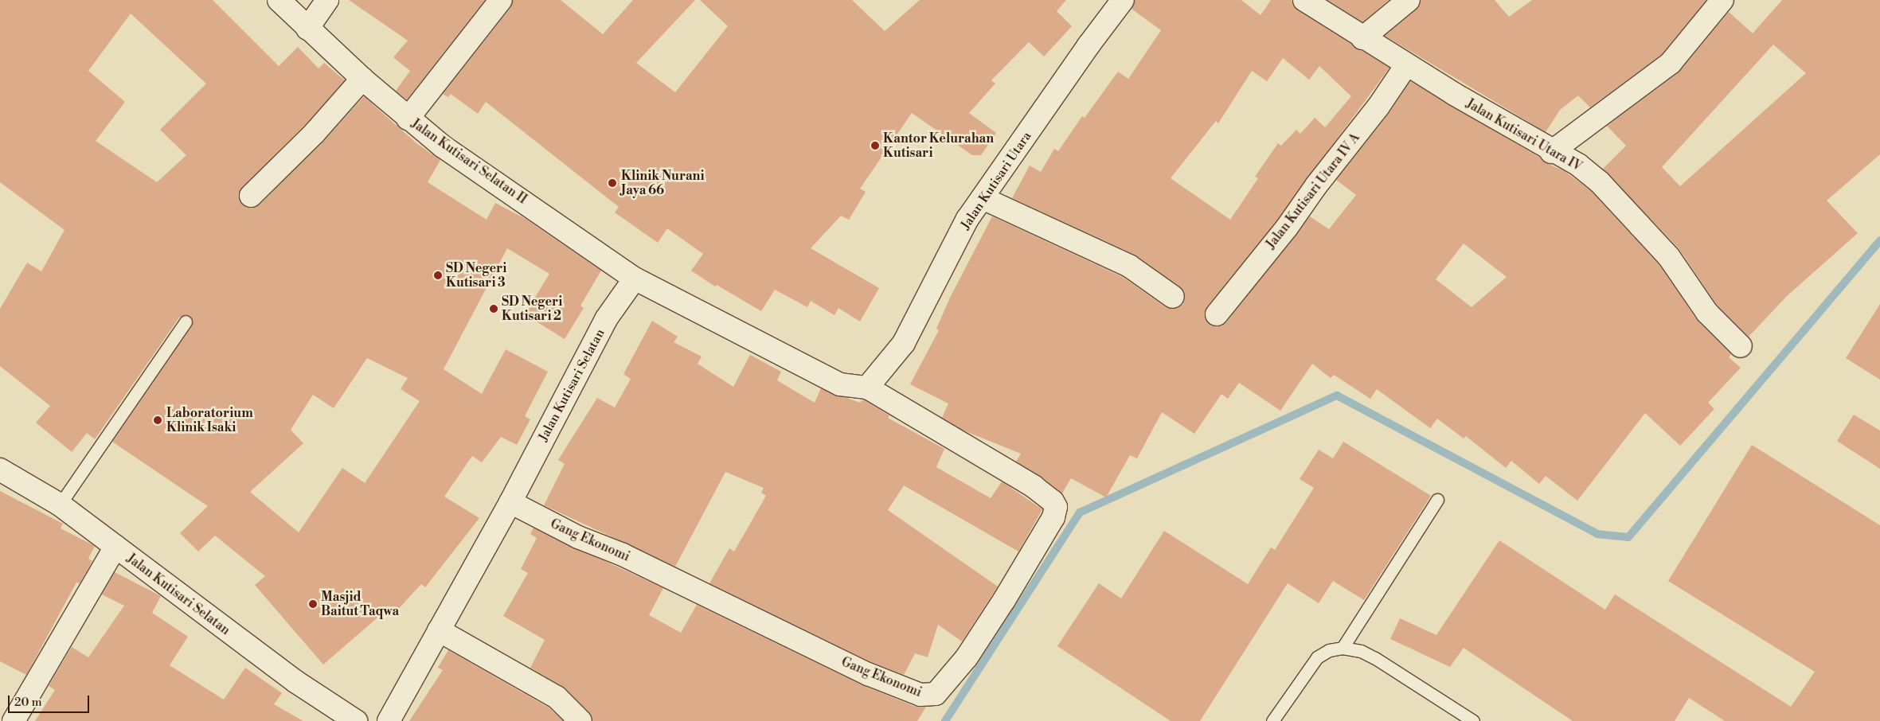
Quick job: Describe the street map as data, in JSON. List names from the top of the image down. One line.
{"streets":{"street":["Jalan Kutisari Utara IV","Jalan Kutisari Selatan II","Jalan Kutisari Utara","Jalan Kutisari Utara IV A","Jalan Kutisari Selatan","Gang Ekonomi"]},"crossings":[["Jalan Kutisari Utara IV","Jalan Kutisari Utara IV A"],["Jalan Kutisari Selatan II","Jalan Kutisari Selatan"],["Jalan Kutisari Utara","Gang Ekonomi"],["Jalan Kutisari Selatan","Gang Ekonomi"]],"places":["Kantor Kelurahan Kutisari","Klinik Nurani Jaya 66","SD Negeri Kutisari 3","SD Negeri Kutisari 2","Laboratorium Klinik Isaki","Masjid Baitut Taqwa"],"scale_bar":"20 m"}
